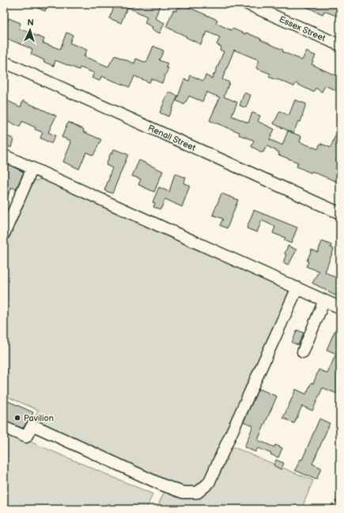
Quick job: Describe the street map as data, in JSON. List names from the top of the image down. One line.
{"streets":{"street":["Essex Street","Renall Street"]},"places":["Pavilion"],"north":"top"}
